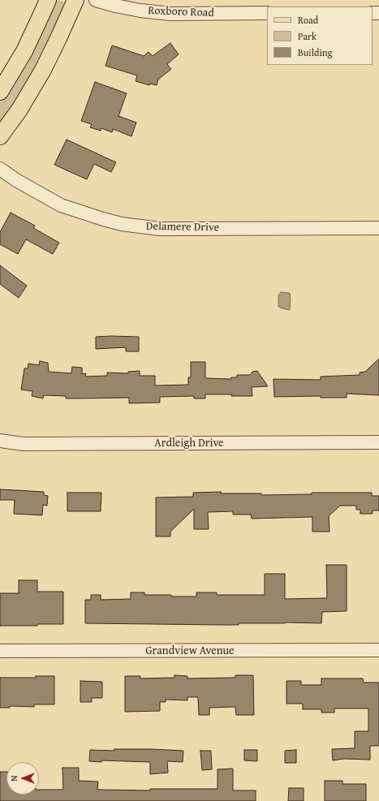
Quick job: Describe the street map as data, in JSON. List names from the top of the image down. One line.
{"streets":{"street":["Roxboro Road","Delamere Drive","Ardleigh Drive","Grandview Avenue"]},"legend":["Road","Park","Building"],"north":"left"}
